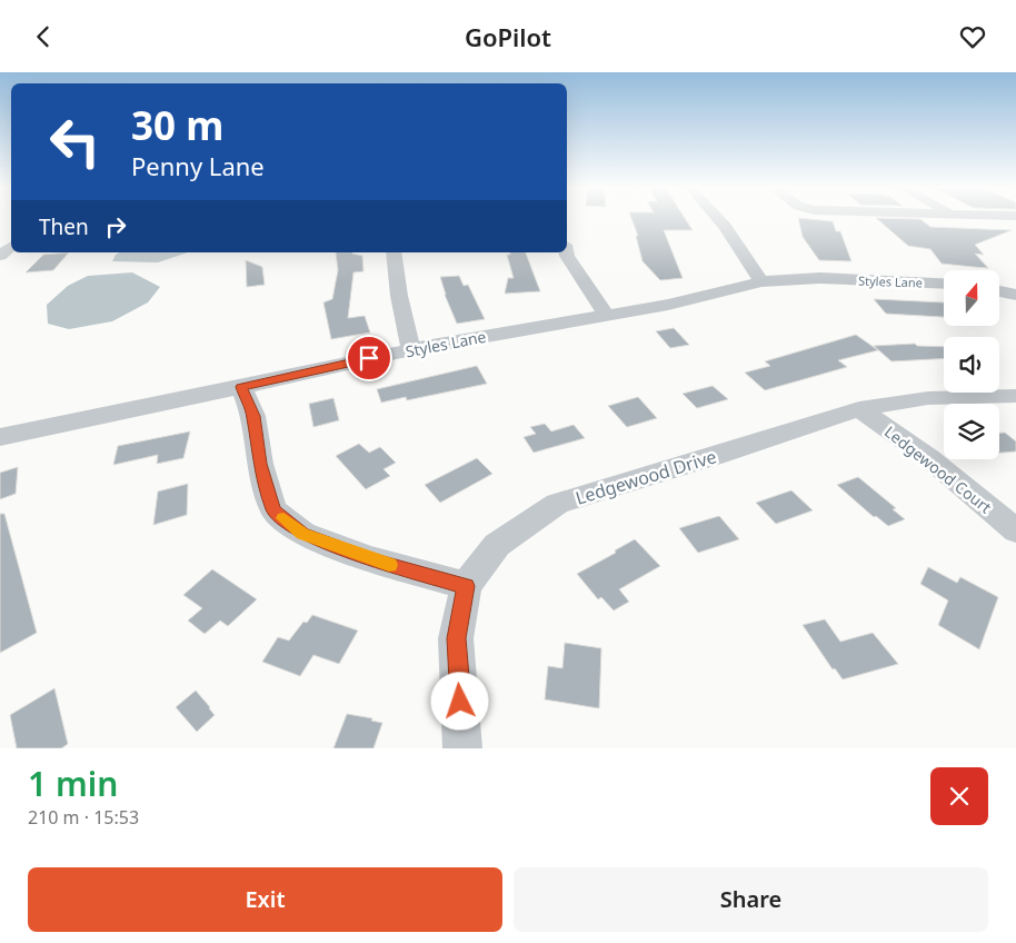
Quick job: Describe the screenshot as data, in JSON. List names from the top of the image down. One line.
{"streets":{"street":["Styles Lane","Ledgewood Court","Ledgewood Drive"]},"crossings":[["Ledgewood Court","Ledgewood Drive"]],"north":"top","page":{"header":"GoPilot","turn":["30 m","Penny Lane"],"then":"Then","heading":["1 min","210 m · 15:53"],"buttons":["Exit","Share"]}}
